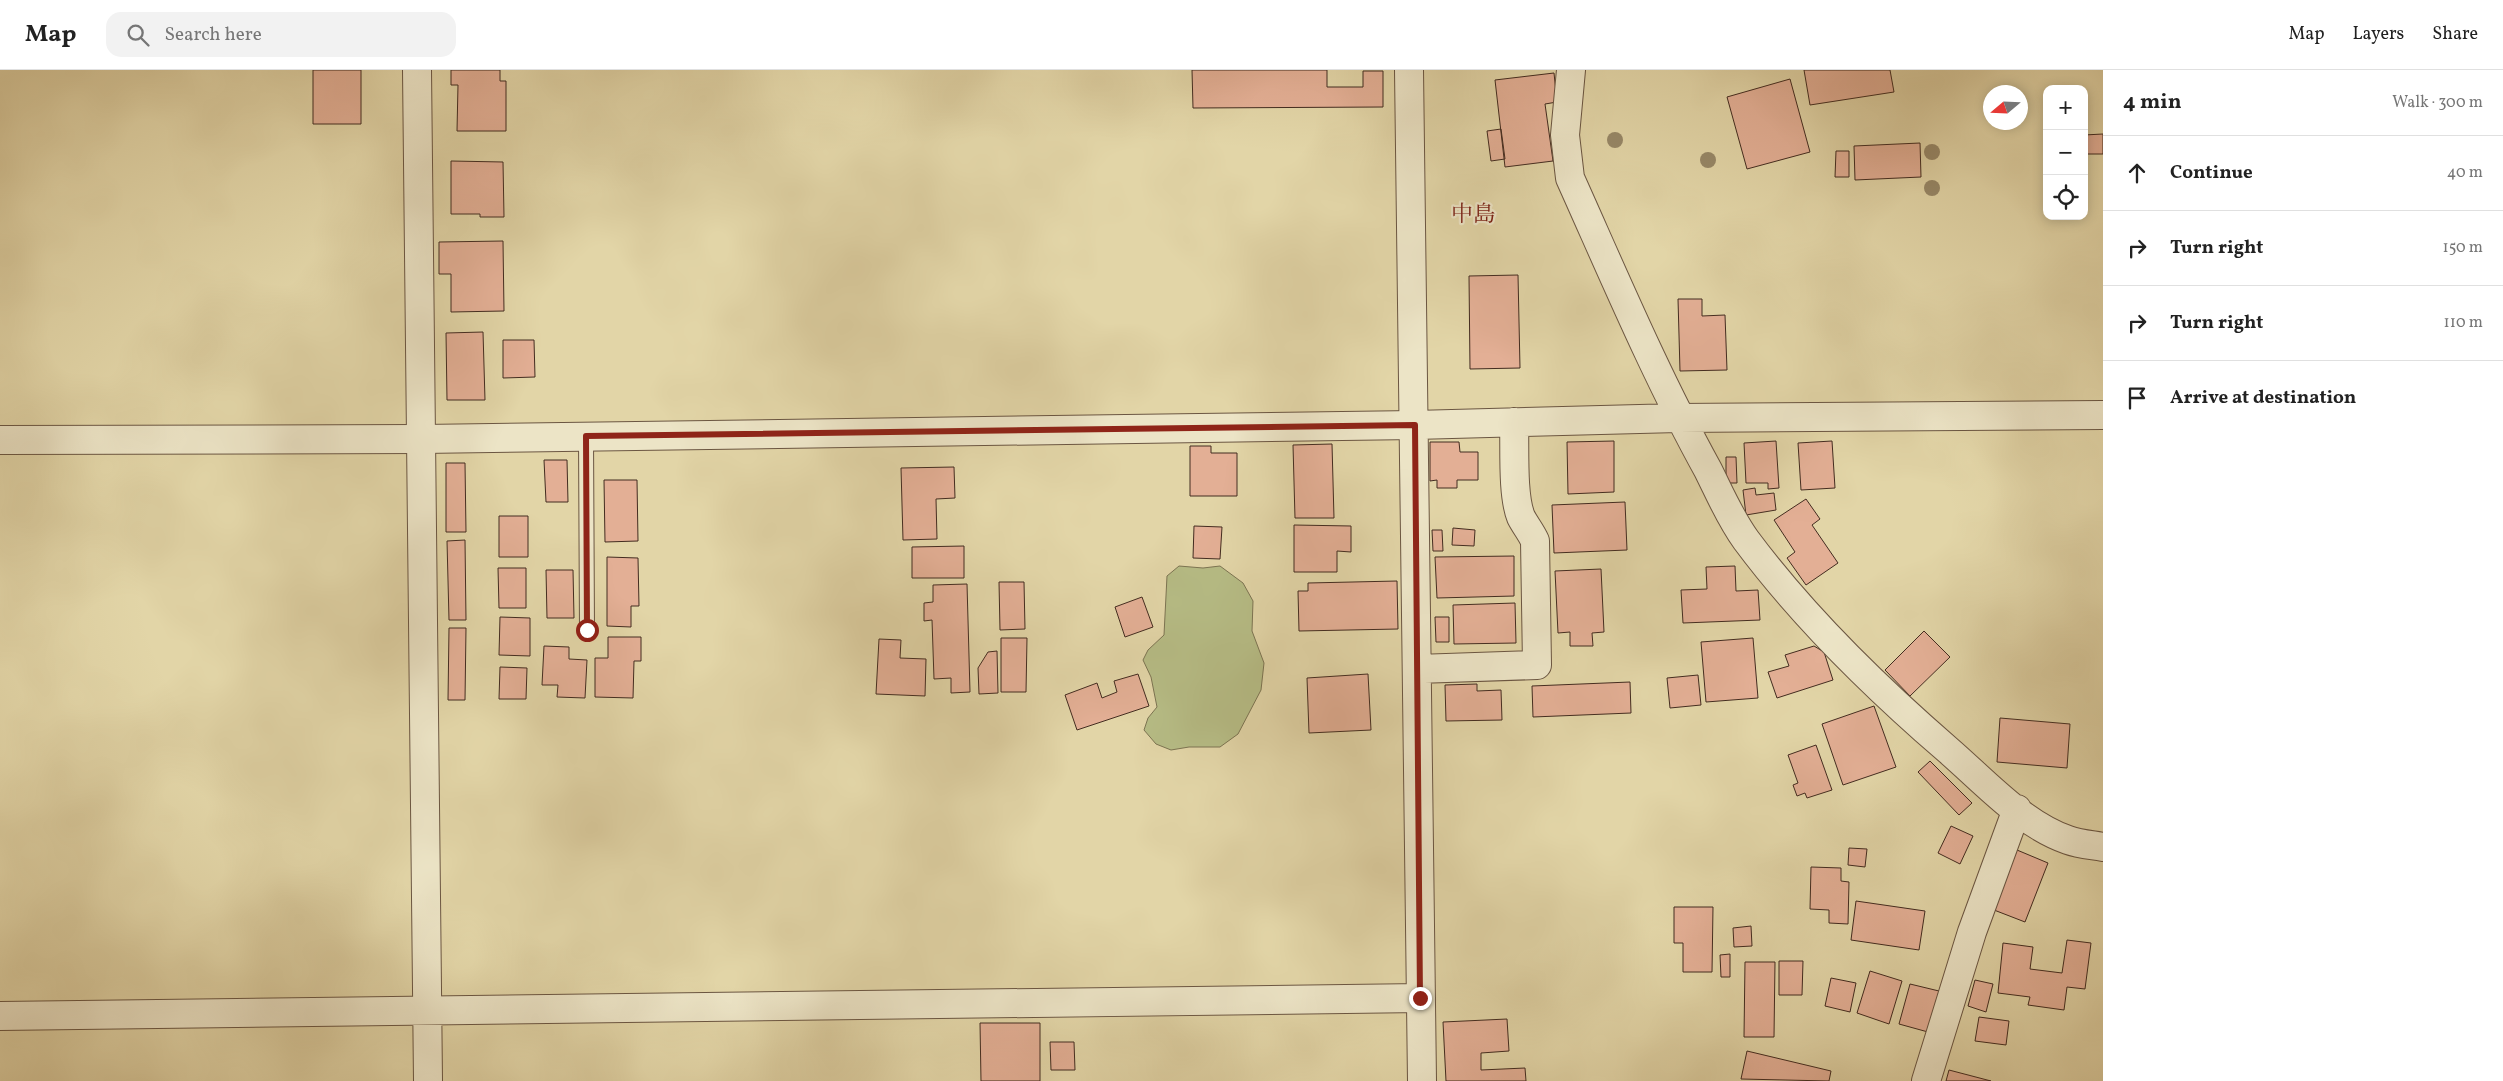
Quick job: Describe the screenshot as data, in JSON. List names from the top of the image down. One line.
{"districts":["中島"],"north":"left","page":{"header":"Map","search":"Search here","nav":["Map","Layers","Share"],"heading":["4 min","Walk · 300 m"],"map_buttons":["+","−"],"list":[["Continue","40 m"],["Turn right","150 m"],["Turn right","110 m"],"Arrive at destination"]}}
